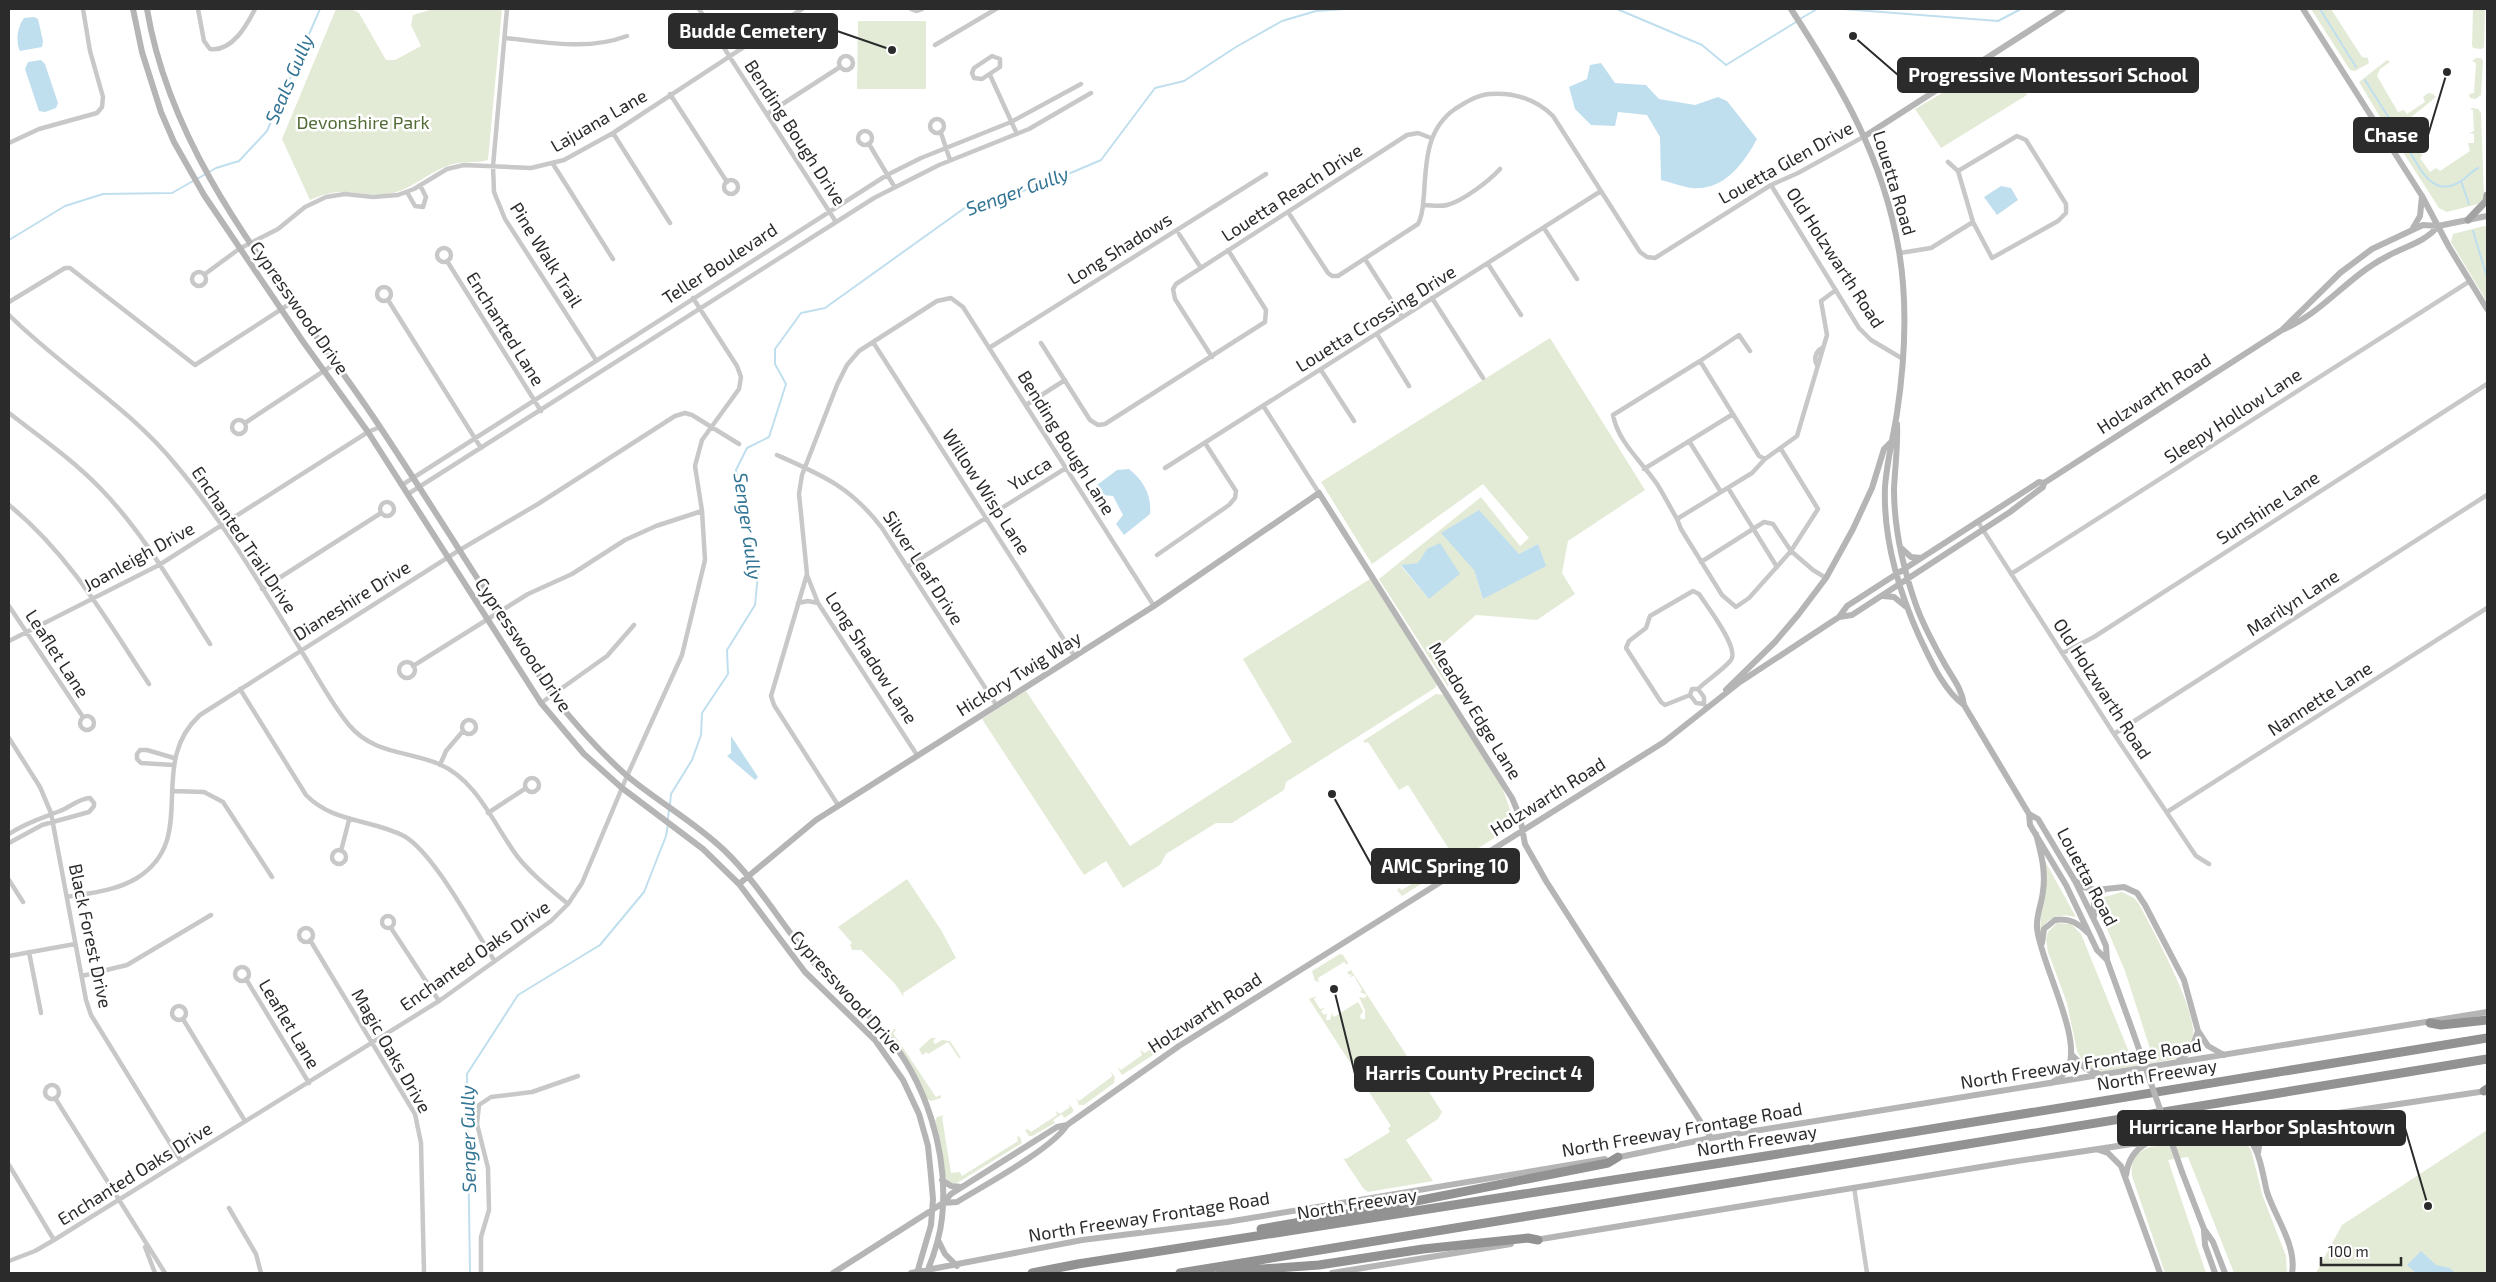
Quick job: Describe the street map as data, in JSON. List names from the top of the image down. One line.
{"streets":{"highway":["North Freeway"],"main road":["Louetta Glen Drive","Louetta Road","Cypresswood Drive","Holzwarth Road","Hickory Twig Way","Meadow Edge Lane","North Freeway Frontage Road"],"street":["Lajuana Lane","Bending Bough Drive","Louetta Reach Drive","Long Shadows","Pine Walk Trail","Old Holzwarth Road","Teller Boulevard","Louetta Crossing Drive","Enchanted Lane","Sleepy Hollow Lane","Bending Bough Lane","Yucca","Willow Wisp Lane","Sunshine Lane","Enchanted Trail Drive","Joanleigh Drive","Silver Leaf Drive","Dianeshire Drive","Marilyn Lane","Leaflet Lane","Long Shadow Lane","Nannette Lane","Black Forest Drive","Enchanted Oaks Drive","Magic Oaks Drive"]},"crossings":[["Lajuana Lane","Bending Bough Drive"],["Lajuana Lane","Pine Walk Trail"],["Lajuana Lane","Cypresswood Drive"],["Bending Bough Drive","Teller Boulevard"],["Louetta Glen Drive","Louetta Road"],["Louetta Glen Drive","Old Holzwarth Road"],["Louetta Glen Drive","Louetta Crossing Drive"],["Louetta Road","Old Holzwarth Road"],["Louetta Road","Holzwarth Road"],["Long Shadows","Bending Bough Lane"],["Pine Walk Trail","Teller Boulevard"],["Old Holzwarth Road","Holzwarth Road"],["Old Holzwarth Road","Sleepy Hollow Lane"],["Old Holzwarth Road","Sunshine Lane"],["Old Holzwarth Road","Marilyn Lane"],["Old Holzwarth Road","Nannette Lane"],["Teller Boulevard","Cypresswood Drive"],["Teller Boulevard","Enchanted Lane"],["Teller Boulevard","Enchanted Oaks Drive"],["Cypresswood Drive","Holzwarth Road"],["Cypresswood Drive","Joanleigh Drive"],["Cypresswood Drive","Dianeshire Drive"],["Cypresswood Drive","Hickory Twig Way"],["Cypresswood Drive","Enchanted Oaks Drive"],["Cypresswood Drive","North Freeway Frontage Road"],["Louetta Crossing Drive","Meadow Edge Lane"],["Holzwarth Road","Meadow Edge Lane"],["Bending Bough Lane","Yucca"],["Bending Bough Lane","Willow Wisp Lane"],["Bending Bough Lane","Hickory Twig Way"],["Yucca","Willow Wisp Lane"],["Yucca","Silver Leaf Drive"],["Willow Wisp Lane","Hickory Twig Way"],["Enchanted Trail Drive","Joanleigh Drive"],["Enchanted Trail Drive","Dianeshire Drive"],["Enchanted Trail Drive","Enchanted Oaks Drive"],["Joanleigh Drive","Leaflet Lane"],["Silver Leaf Drive","Hickory Twig Way"],["Dianeshire Drive","Black Forest Drive"],["Dianeshire Drive","Enchanted Oaks Drive"],["Leaflet Lane","Enchanted Oaks Drive"],["Long Shadow Lane","Hickory Twig Way"],["Hickory Twig Way","Meadow Edge Lane"],["Meadow Edge Lane","North Freeway Frontage Road"],["Black Forest Drive","Enchanted Oaks Drive"],["Enchanted Oaks Drive","Magic Oaks Drive"]],"water":["Seals Gully","Senger Gully"],"parks":["Devonshire Park"],"places":["Progressive Montessori School","Budde Cemetery","Chase","AMC Spring 10","Harris County Precinct 4","Hurricane Harbor Splashtown"],"scale_bar":"100 m"}
